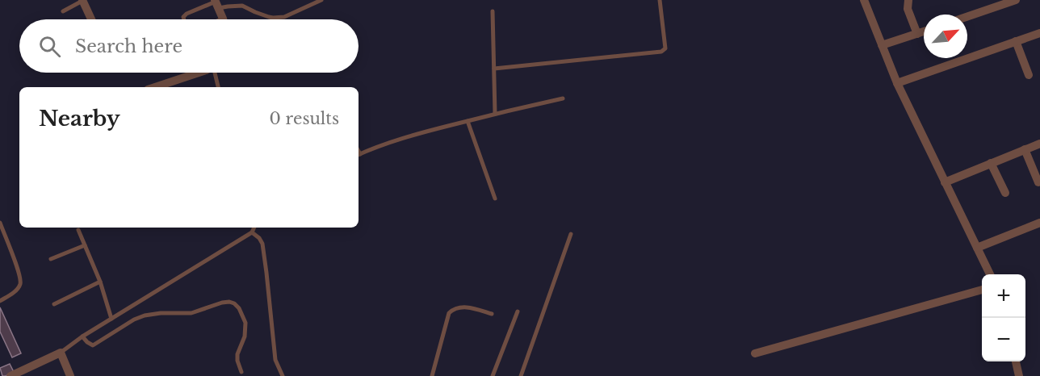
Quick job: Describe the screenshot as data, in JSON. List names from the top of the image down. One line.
{"north":"top right","page":{"search":"Search here","heading":["Nearby","0 results"],"map_buttons":["+","−"]}}
